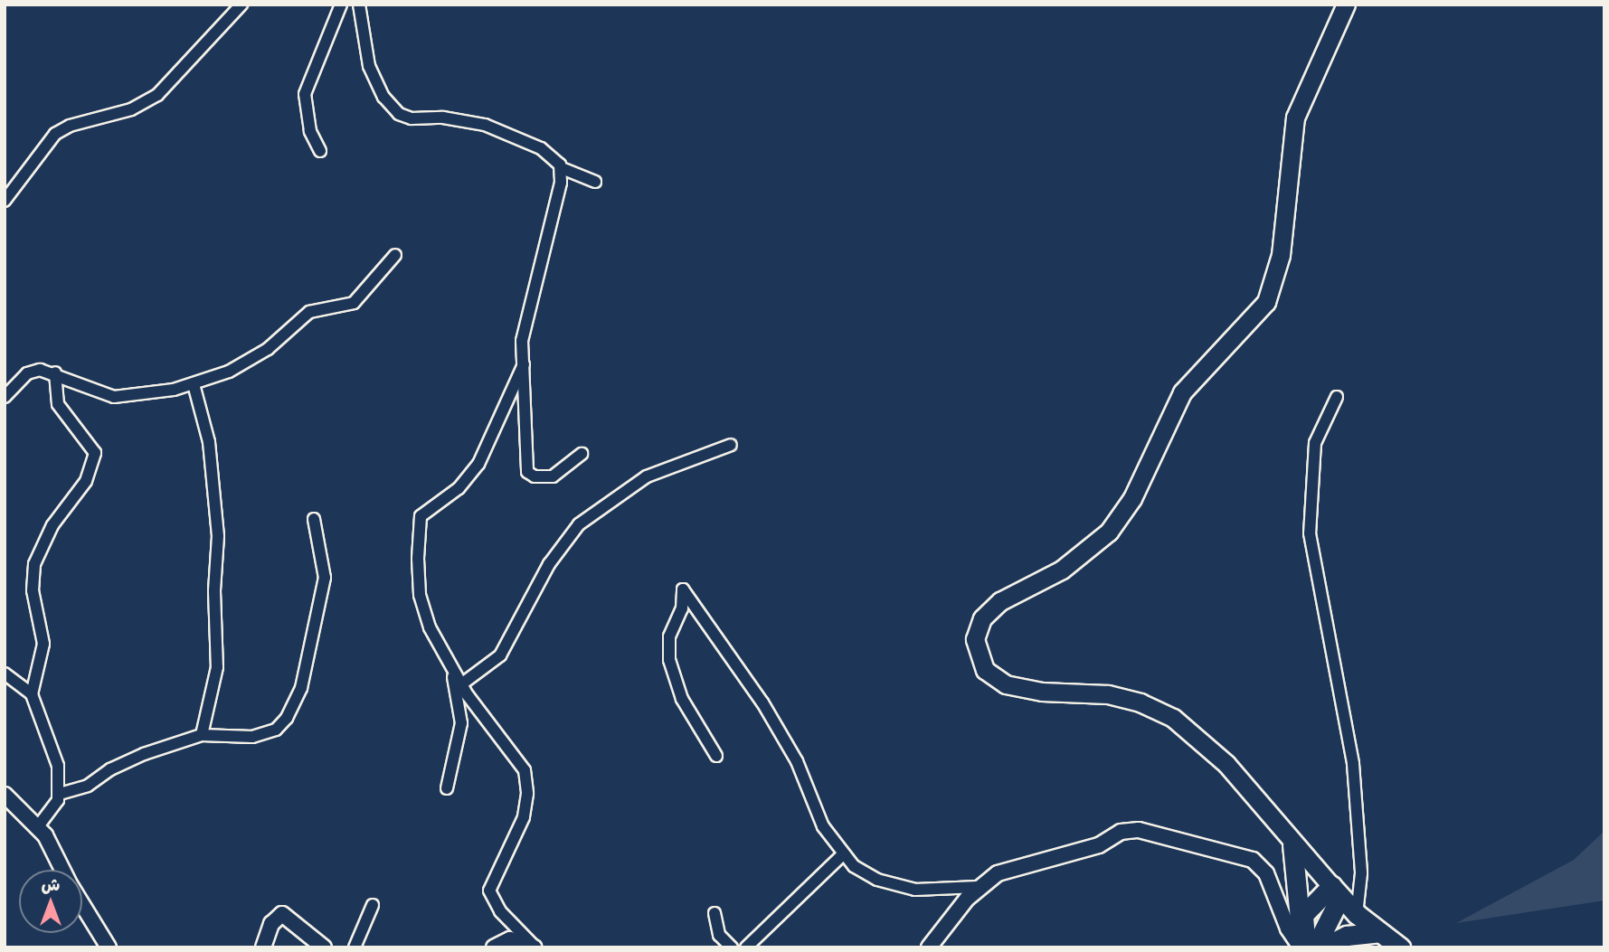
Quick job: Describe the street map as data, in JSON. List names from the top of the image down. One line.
{"north":"top"}
